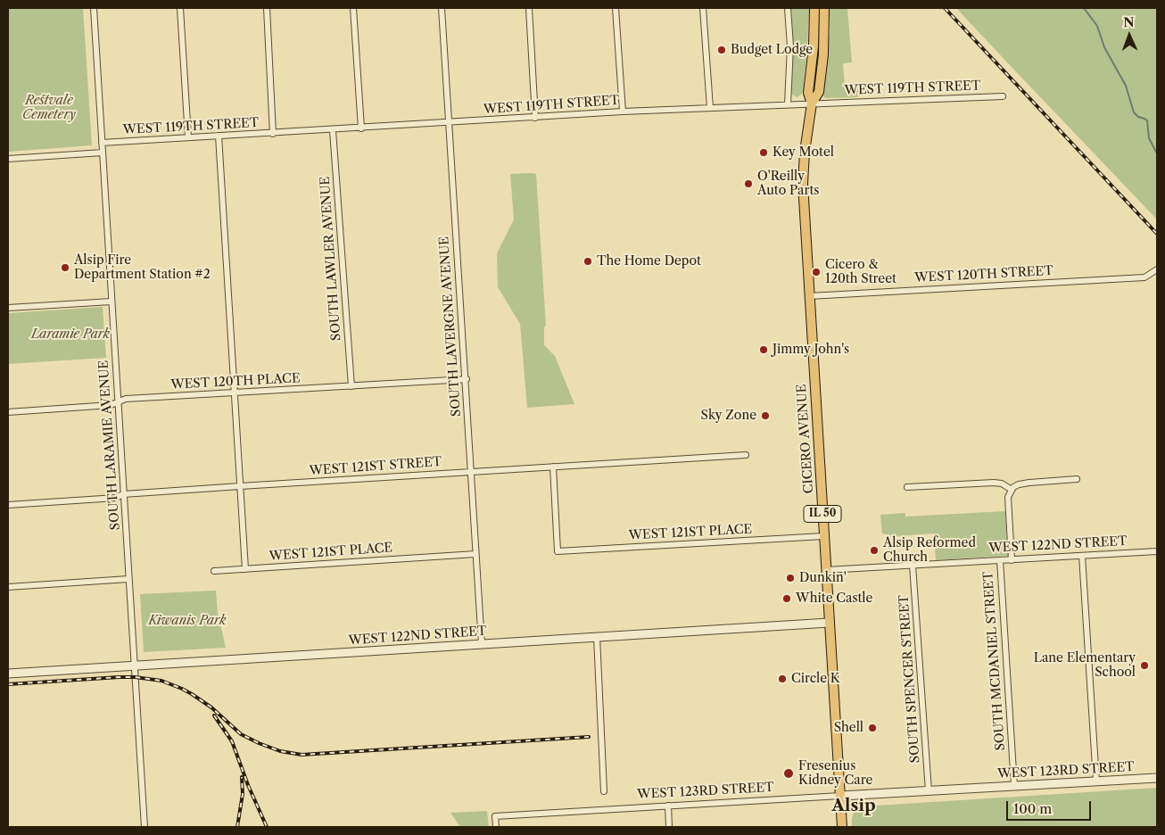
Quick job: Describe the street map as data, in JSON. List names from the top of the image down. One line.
{"streets":{"main road":["CICERO AVENUE","IL 50"],"street":["WEST 119TH STREET","SOUTH LAWLER AVENUE","WEST 120TH STREET","SOUTH LAVERGNE AVENUE","WEST 120TH PLACE","SOUTH LARAMIE AVENUE","WEST 121ST STREET","WEST 121ST PLACE","WEST 122ND STREET","SOUTH MCDANIEL STREET","SOUTH SPENCER STREET","WEST 123RD STREET"]},"crossings":[["WEST 119TH STREET","SOUTH LAWLER AVENUE"],["WEST 119TH STREET","SOUTH LAVERGNE AVENUE"],["WEST 119TH STREET","CICERO AVENUE"],["WEST 119TH STREET","SOUTH LARAMIE AVENUE"],["SOUTH LAWLER AVENUE","WEST 120TH PLACE"],["WEST 120TH STREET","CICERO AVENUE"],["SOUTH LAVERGNE AVENUE","WEST 120TH PLACE"],["SOUTH LAVERGNE AVENUE","WEST 121ST STREET"],["SOUTH LAVERGNE AVENUE","WEST 121ST PLACE"],["SOUTH LAVERGNE AVENUE","WEST 122ND STREET"],["WEST 120TH PLACE","SOUTH LARAMIE AVENUE"],["CICERO AVENUE","WEST 121ST PLACE"],["CICERO AVENUE","WEST 122ND STREET"],["CICERO AVENUE","WEST 123RD STREET"],["SOUTH LARAMIE AVENUE","WEST 121ST STREET"],["SOUTH LARAMIE AVENUE","WEST 122ND STREET"],["WEST 121ST STREET","WEST 121ST PLACE"],["WEST 122ND STREET","SOUTH MCDANIEL STREET"],["WEST 122ND STREET","SOUTH SPENCER STREET"],["SOUTH MCDANIEL STREET","WEST 123RD STREET"],["SOUTH SPENCER STREET","WEST 123RD STREET"]],"districts":["Alsip"],"parks":["Restvale Cemetery","Laramie Park","Kiwanis Park"],"places":["Budget Lodge","Key Motel","O'Reilly Auto Parts","The Home Depot","Alsip Fire Department Station #2","Cicero & 120th Street","Jimmy John's","Sky Zone","Alsip Reformed Church","Dunkin'","White Castle","Lane Elementary School","Circle K","Shell","Fresenius Kidney Care"],"scale_bar":"100 m","north":"top"}
